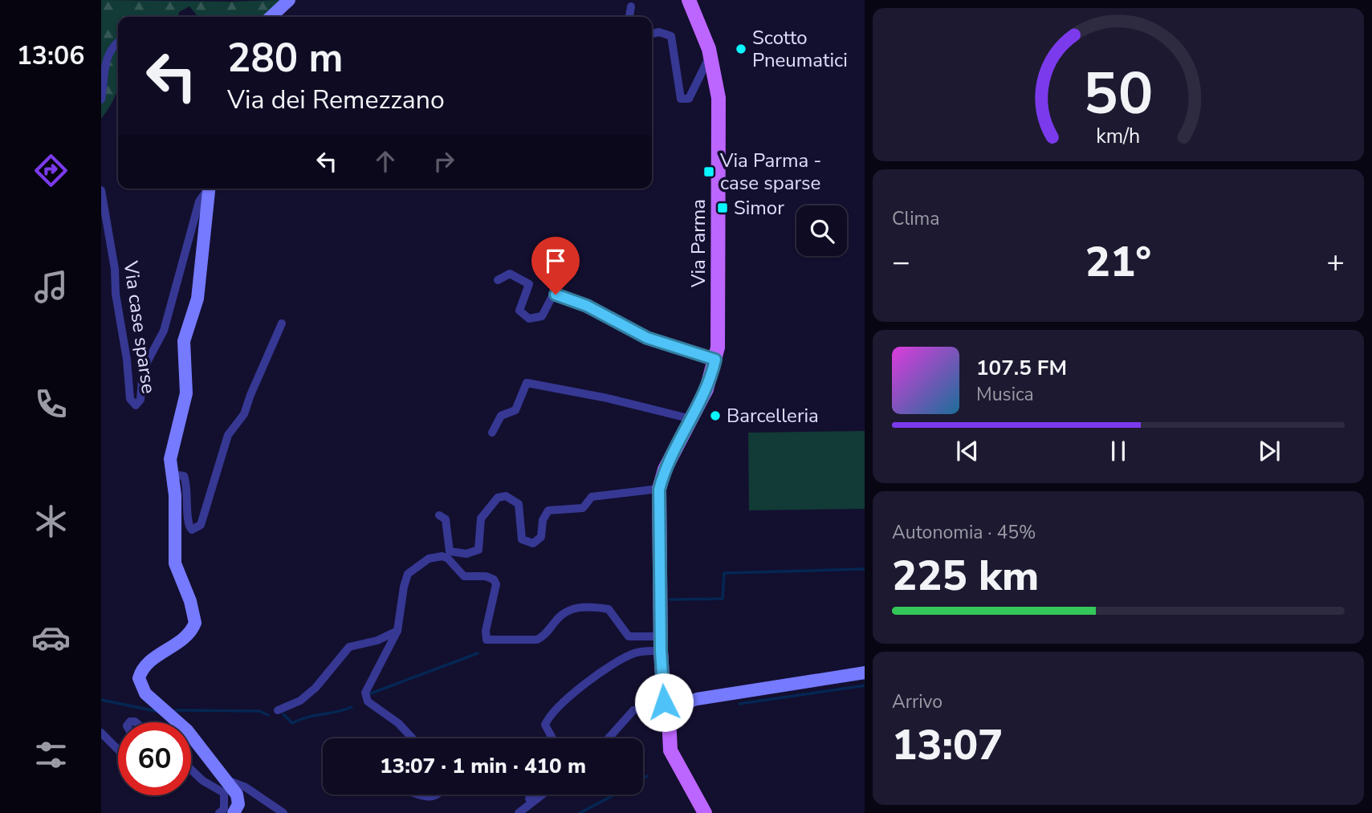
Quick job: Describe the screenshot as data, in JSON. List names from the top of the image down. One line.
{"streets":{"main road":["Via Parma"],"street":["Via case sparse"]},"places":{"other":["Scotto Pneumatici","Barcelleria"],"transit":["Via Parma - case sparse","Simor"]},"page":{"tabs":"13:06","turn":["280 m","Via dei Remezzano"],"tile":["Clima",["Autonomia · 45%","225 km"],["Arrivo","13:07"]],"heat":["−","21°","+"],"song":["107.5 FM","Musica"],"limit":"60","trip":"13:07 · 1 min · 410 m","gauge":["50","km/h"]}}
